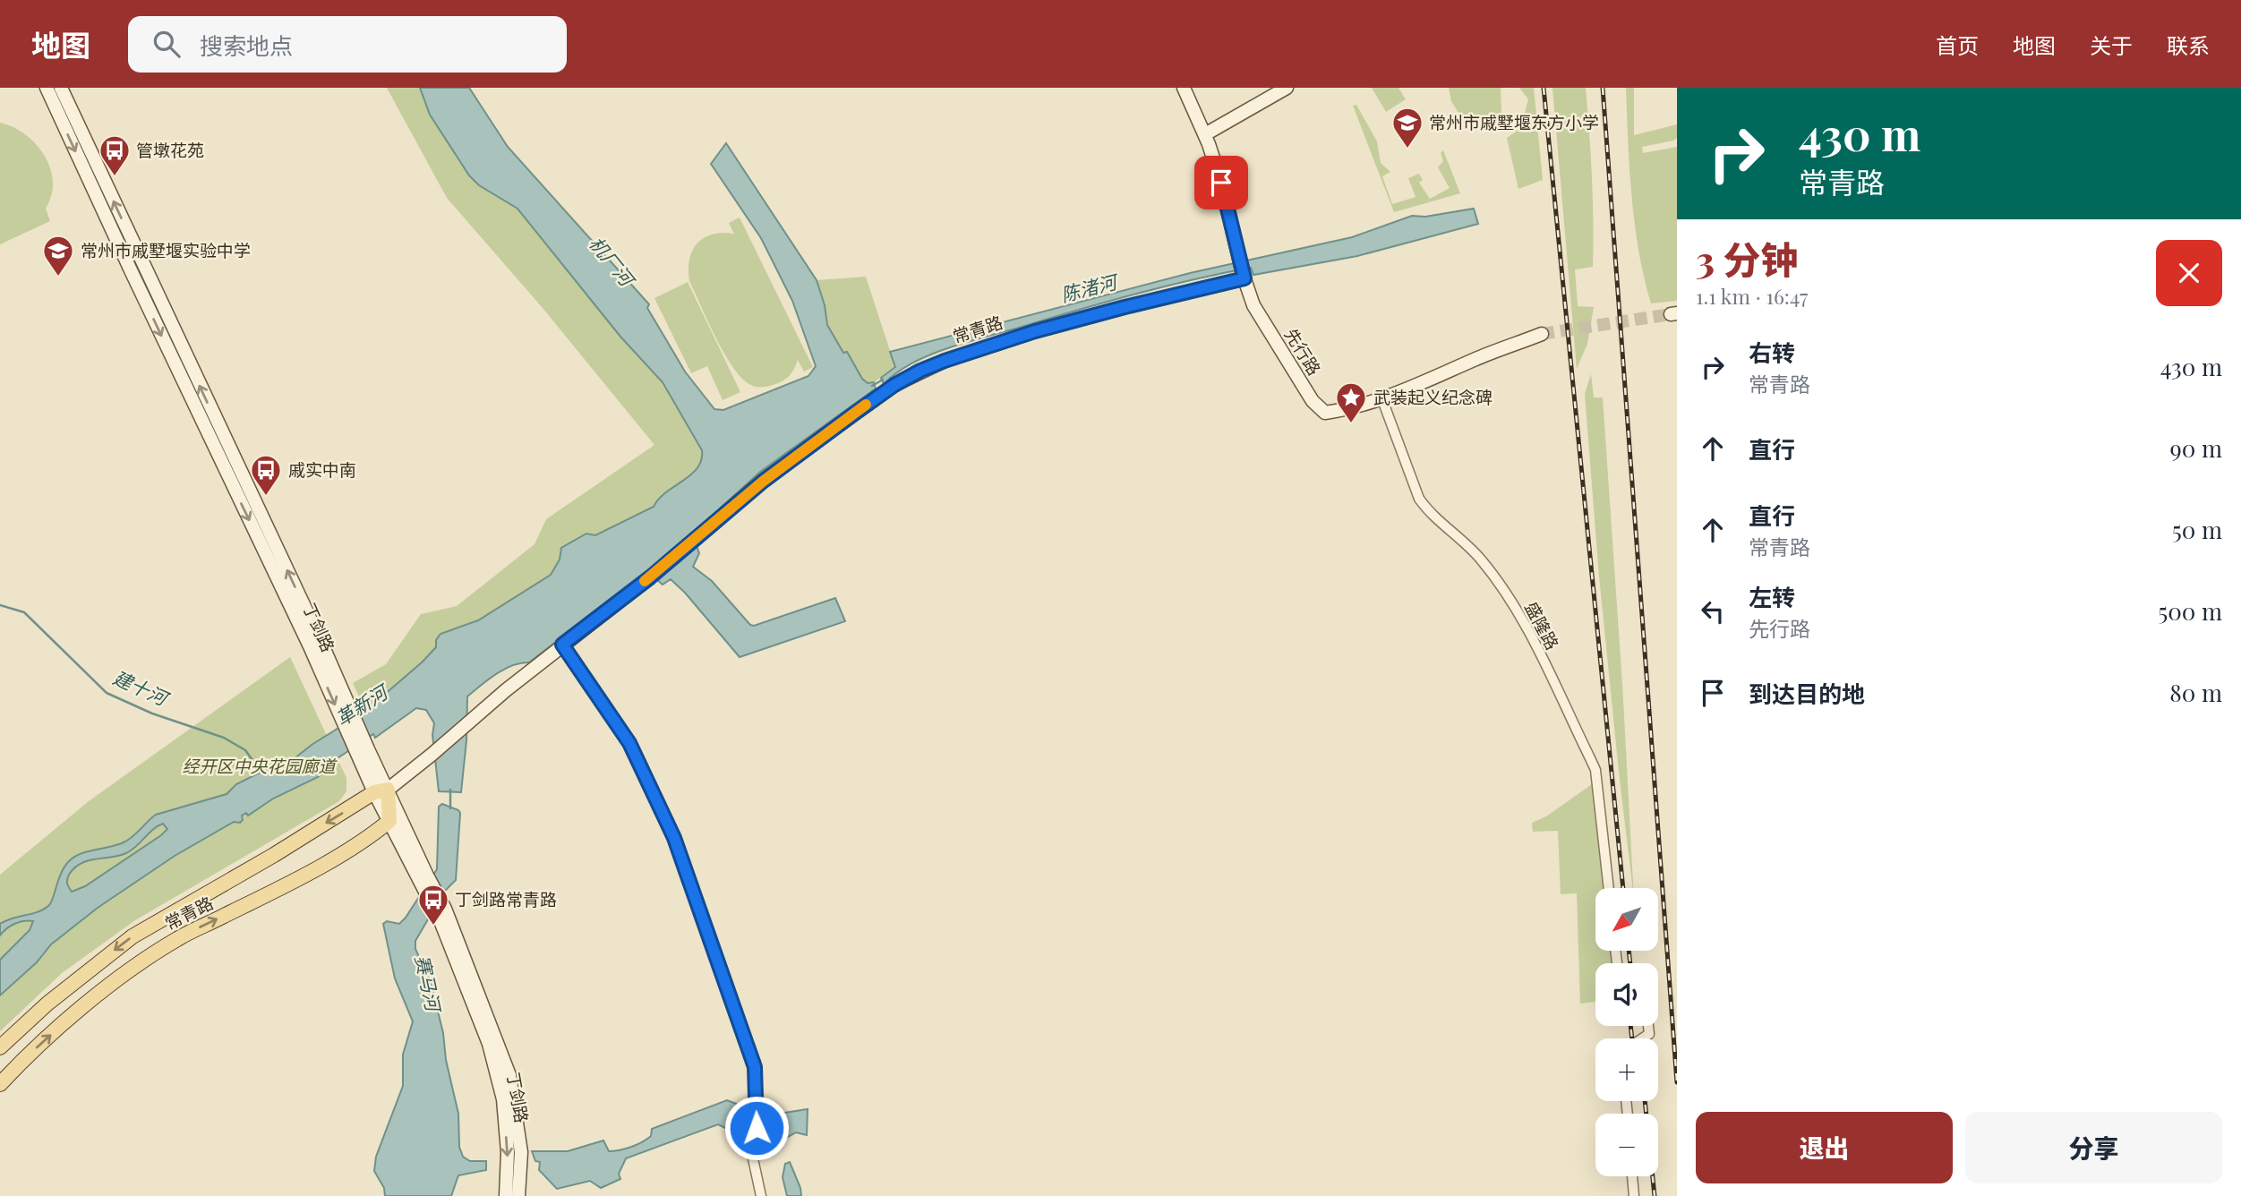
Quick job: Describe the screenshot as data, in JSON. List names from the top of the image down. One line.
{"streets":{"main road":["常青路","先行路","丁剑路"],"street":["盛隆路"]},"crossings":[["常青路","先行路"],["常青路","丁剑路"],["先行路","盛隆路"]],"water":["机厂河","陈渚河","建十河","革新河","赛马河"],"parks":["经开区中央花园廊道"],"places":{"school or university":["常州市戚墅堰东方小学","常州市戚墅堰实验中学"],"bus stop":["管墩花苑","戚实中南","丁剑路常青路"],"place":["武装起义纪念碑"]},"north":"bottom left","page":{"header":"地图","search":"搜索地点","nav":["首页","地图","关于","联系"],"turn":["430 m","常青路"],"heading":["3 分钟","1.1 km · 16:47"],"list":[{"name":"右转","note":"常青路","value":"430 m"},{"name":"直行","value":"90 m"},{"name":"直行","note":"常青路","value":"50 m"},{"name":"左转","note":"先行路","value":"500 m"},{"name":"到达目的地","value":"80 m"}],"map_buttons":["+","−"],"buttons":["退出","分享"]}}
